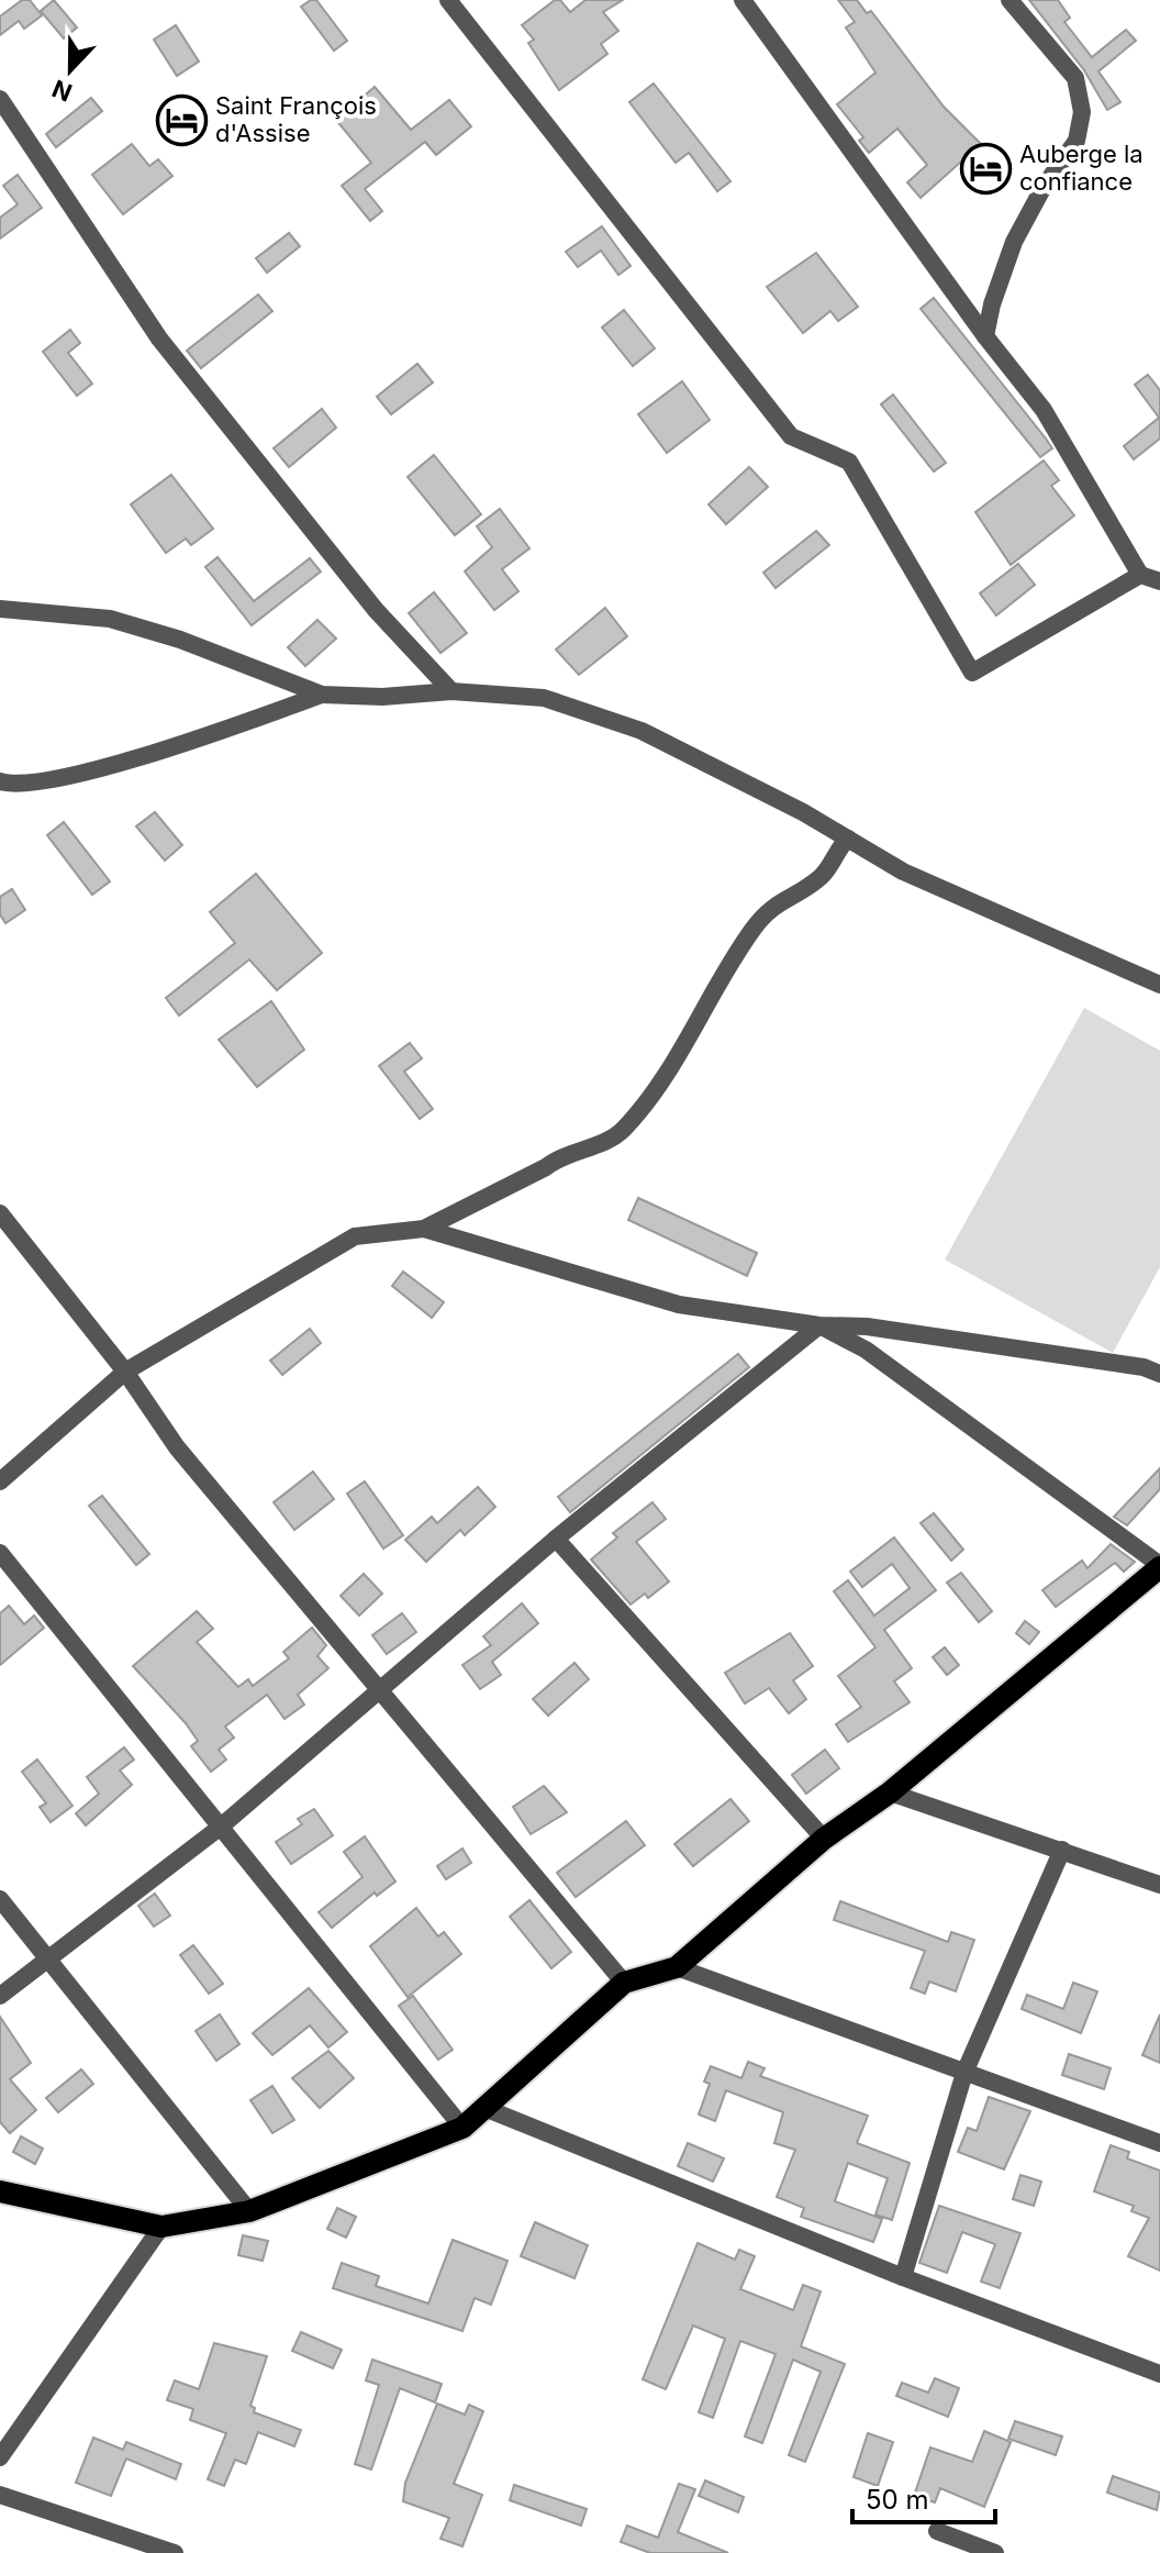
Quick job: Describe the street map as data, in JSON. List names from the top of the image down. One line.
{"places":{"hotel":["Saint François d'Assise","Auberge la confiance"]},"scale_bar":"50 m","north":"bottom"}
